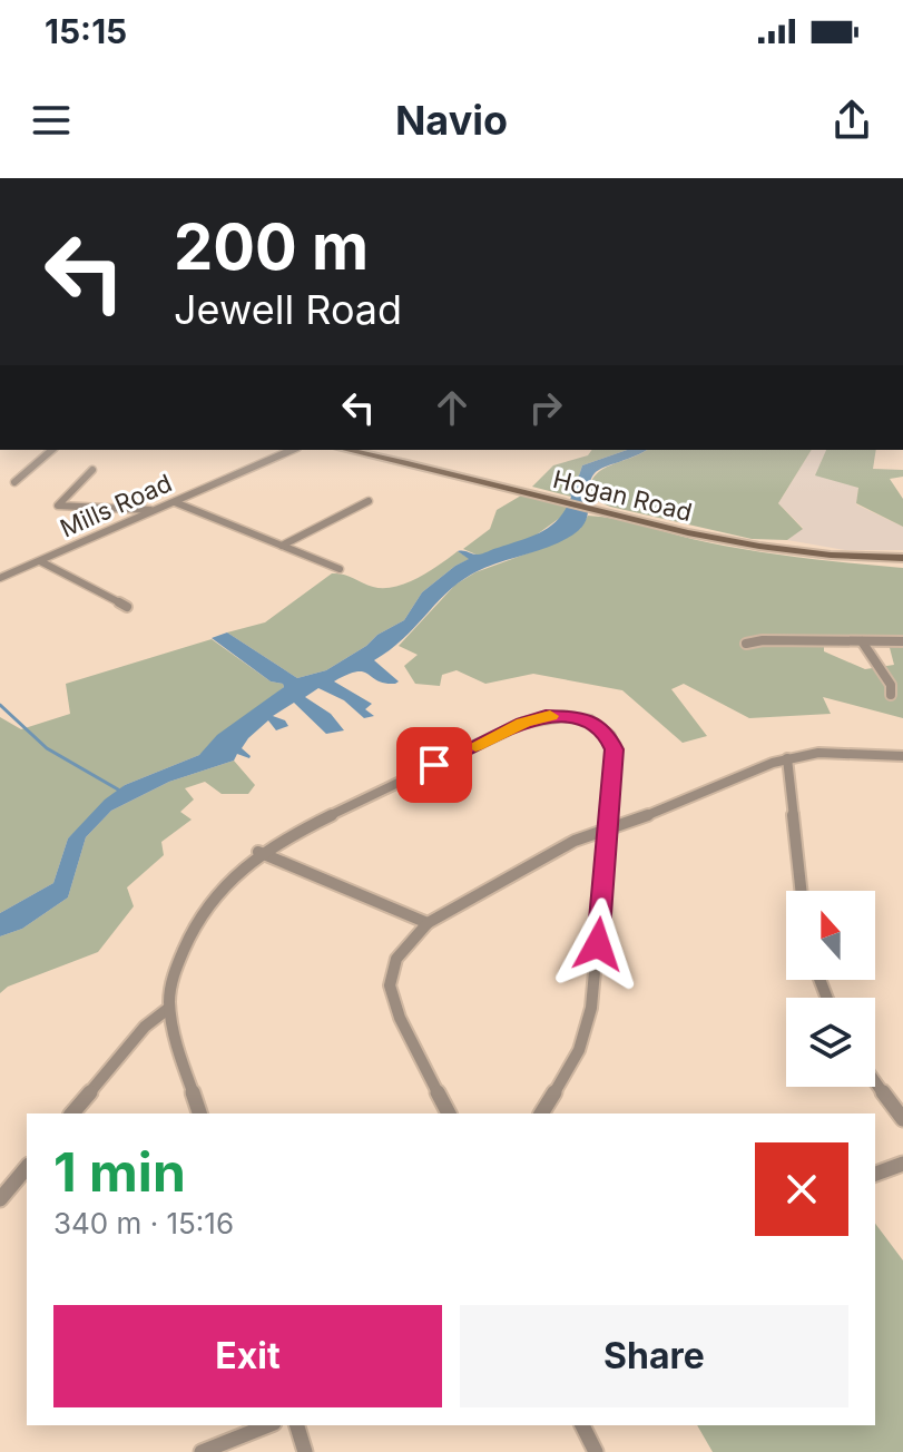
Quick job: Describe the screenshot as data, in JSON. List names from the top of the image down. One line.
{"streets":{"main road":["Hogan Road"],"street":["Mills Road"]},"north":"top","page":{"status":"15:15","header":"Navio","turn":["200 m","Jewell Road"],"heading":["1 min","340 m · 15:16"],"buttons":["Exit","Share"]}}
